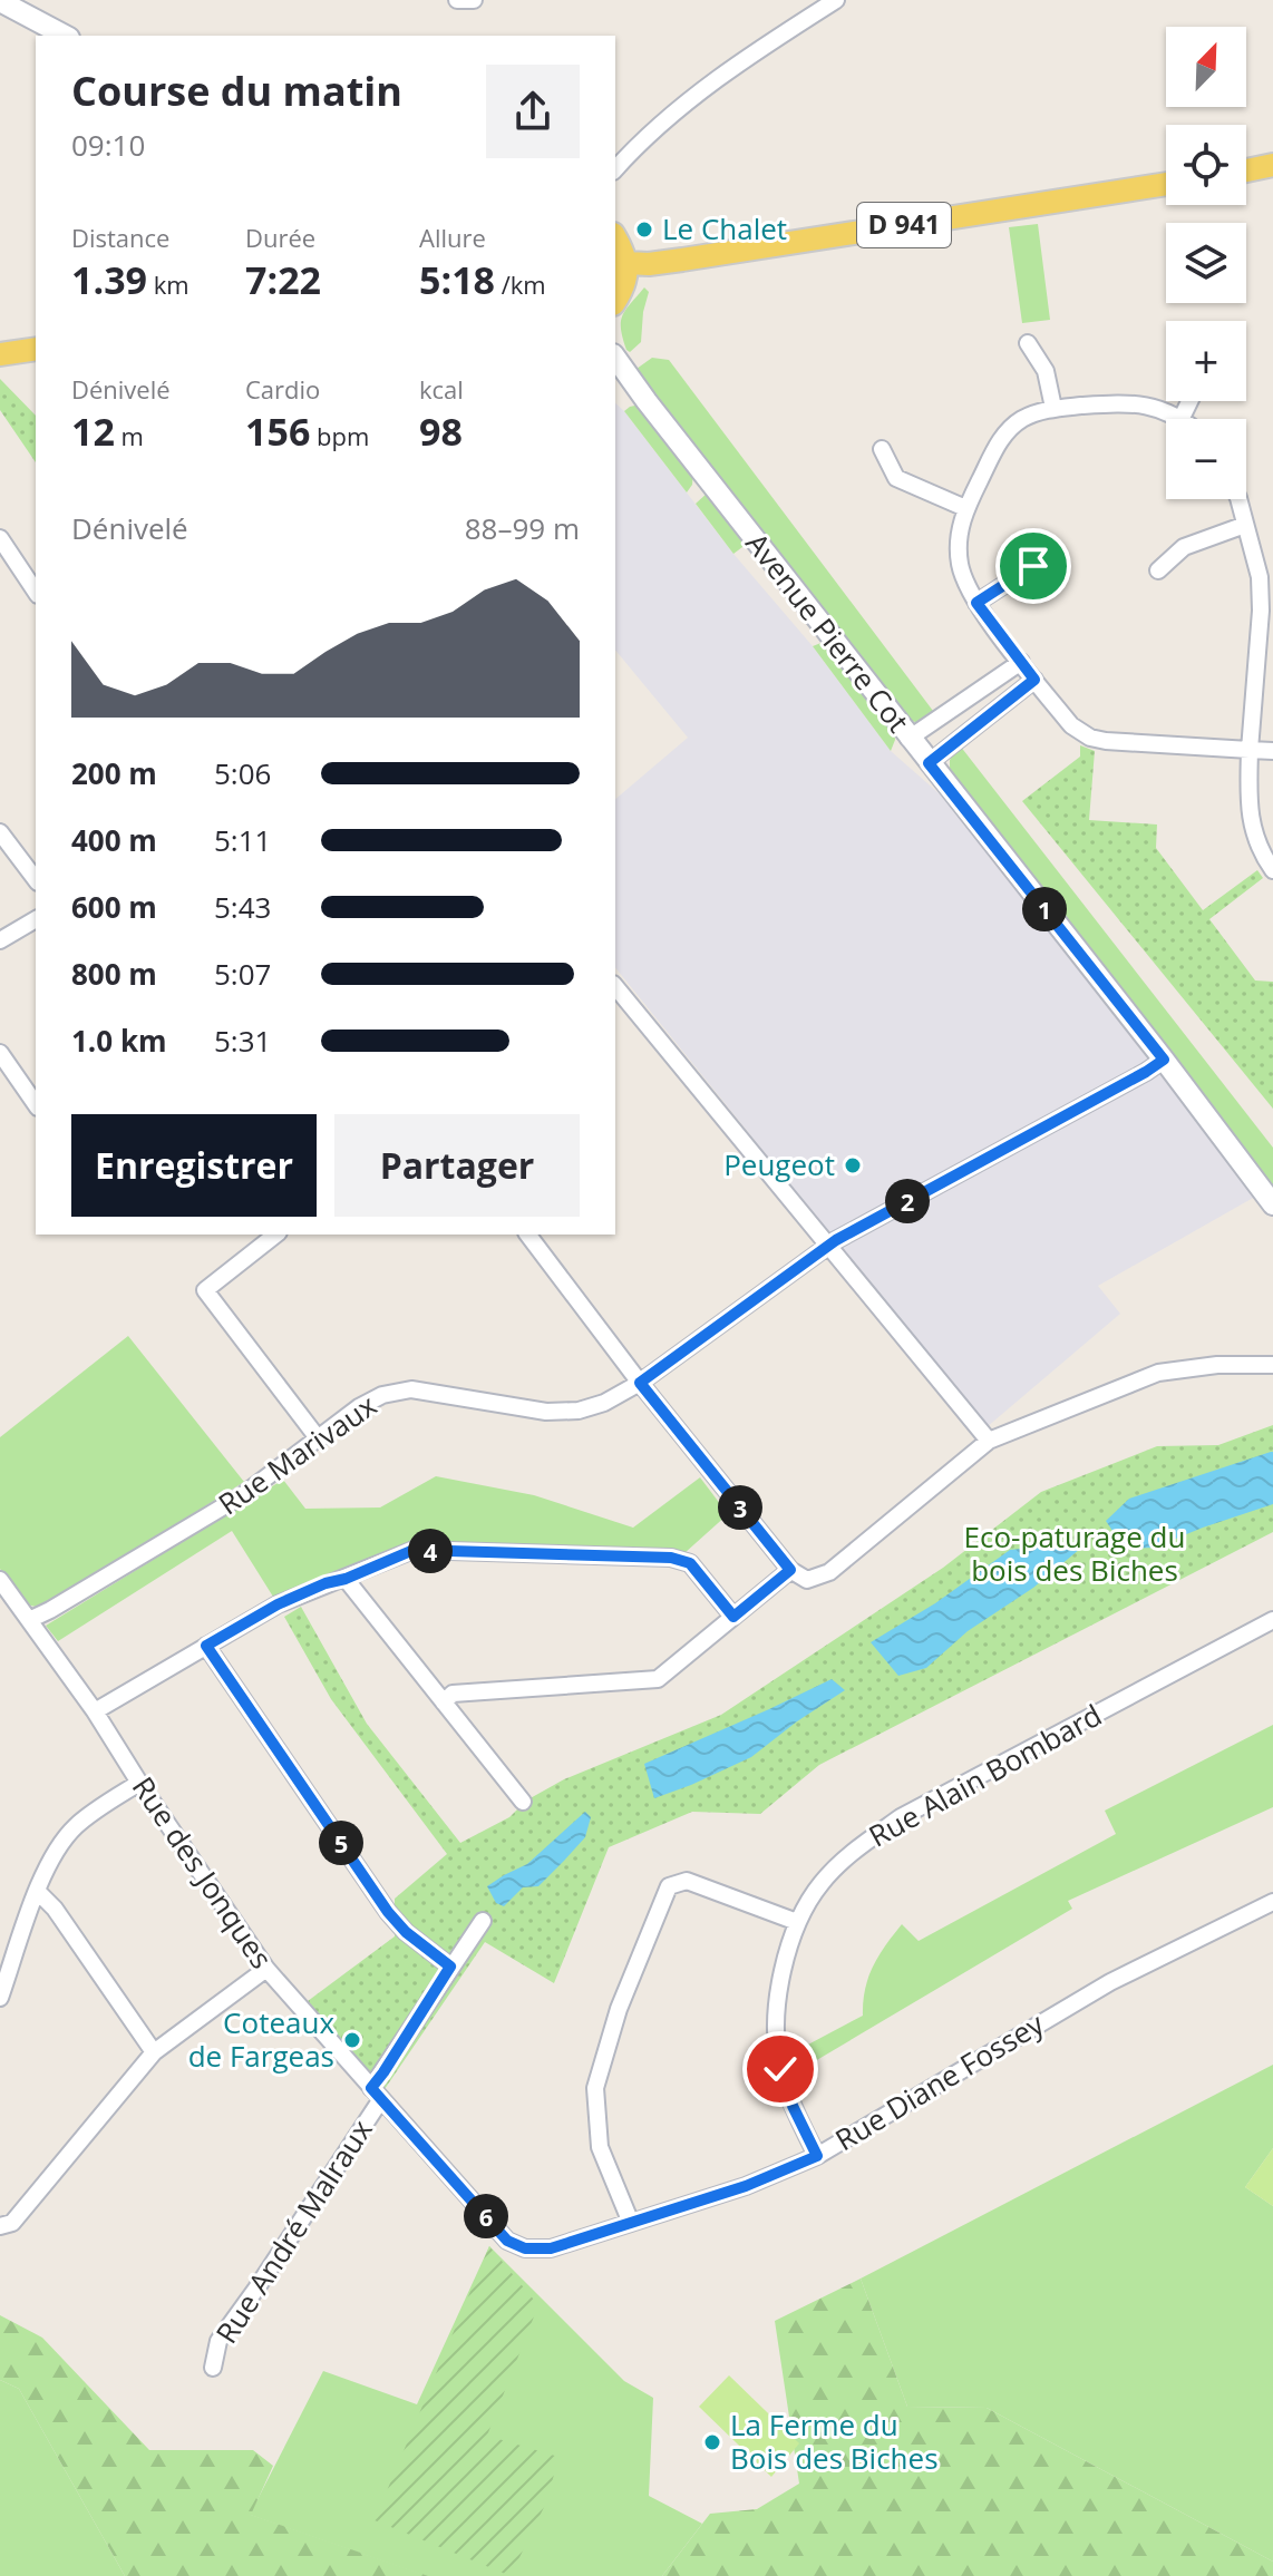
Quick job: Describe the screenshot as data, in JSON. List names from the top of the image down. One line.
{"streets":{"main road":["D 941"],"street":["Avenue Pierre Cot","Rue Marivaux","Rue Alain Bombard","Rue des Jonques","Rue Diane Fossey","Rue André Malraux"]},"crossings":[["Avenue Pierre Cot","Rue Marivaux"],["Rue Marivaux","Rue des Jonques"],["Rue Alain Bombard","Rue Diane Fossey"],["Rue des Jonques","Rue Diane Fossey"],["Rue des Jonques","Rue André Malraux"]],"parks":["Eco-paturage du bois des Biches"],"places":["Le Chalet","Peugeot","Coteaux de Fargeas","La Ferme du Bois des Biches"],"north":"top right","page":{"map_buttons":["+","−"],"heading":["Course du matin","09:10"],"stats":[["Distance","1.39 km"],["Durée","7:22"],["Allure","5:18 /km"],["Dénivelé","12 m"],["Cardio","156 bpm"],["kcal","98"]],"chart":["Dénivelé","88–99 m"],"list":[{"name":"200 m","note":"5:06"},{"name":"400 m","note":"5:11"},{"name":"600 m","note":"5:43"},{"name":"800 m","note":"5:07"},{"name":"1.0 km","note":"5:31"}],"pins":["1","2","3","4","5","6"],"buttons":["Enregistrer","Partager"]}}
